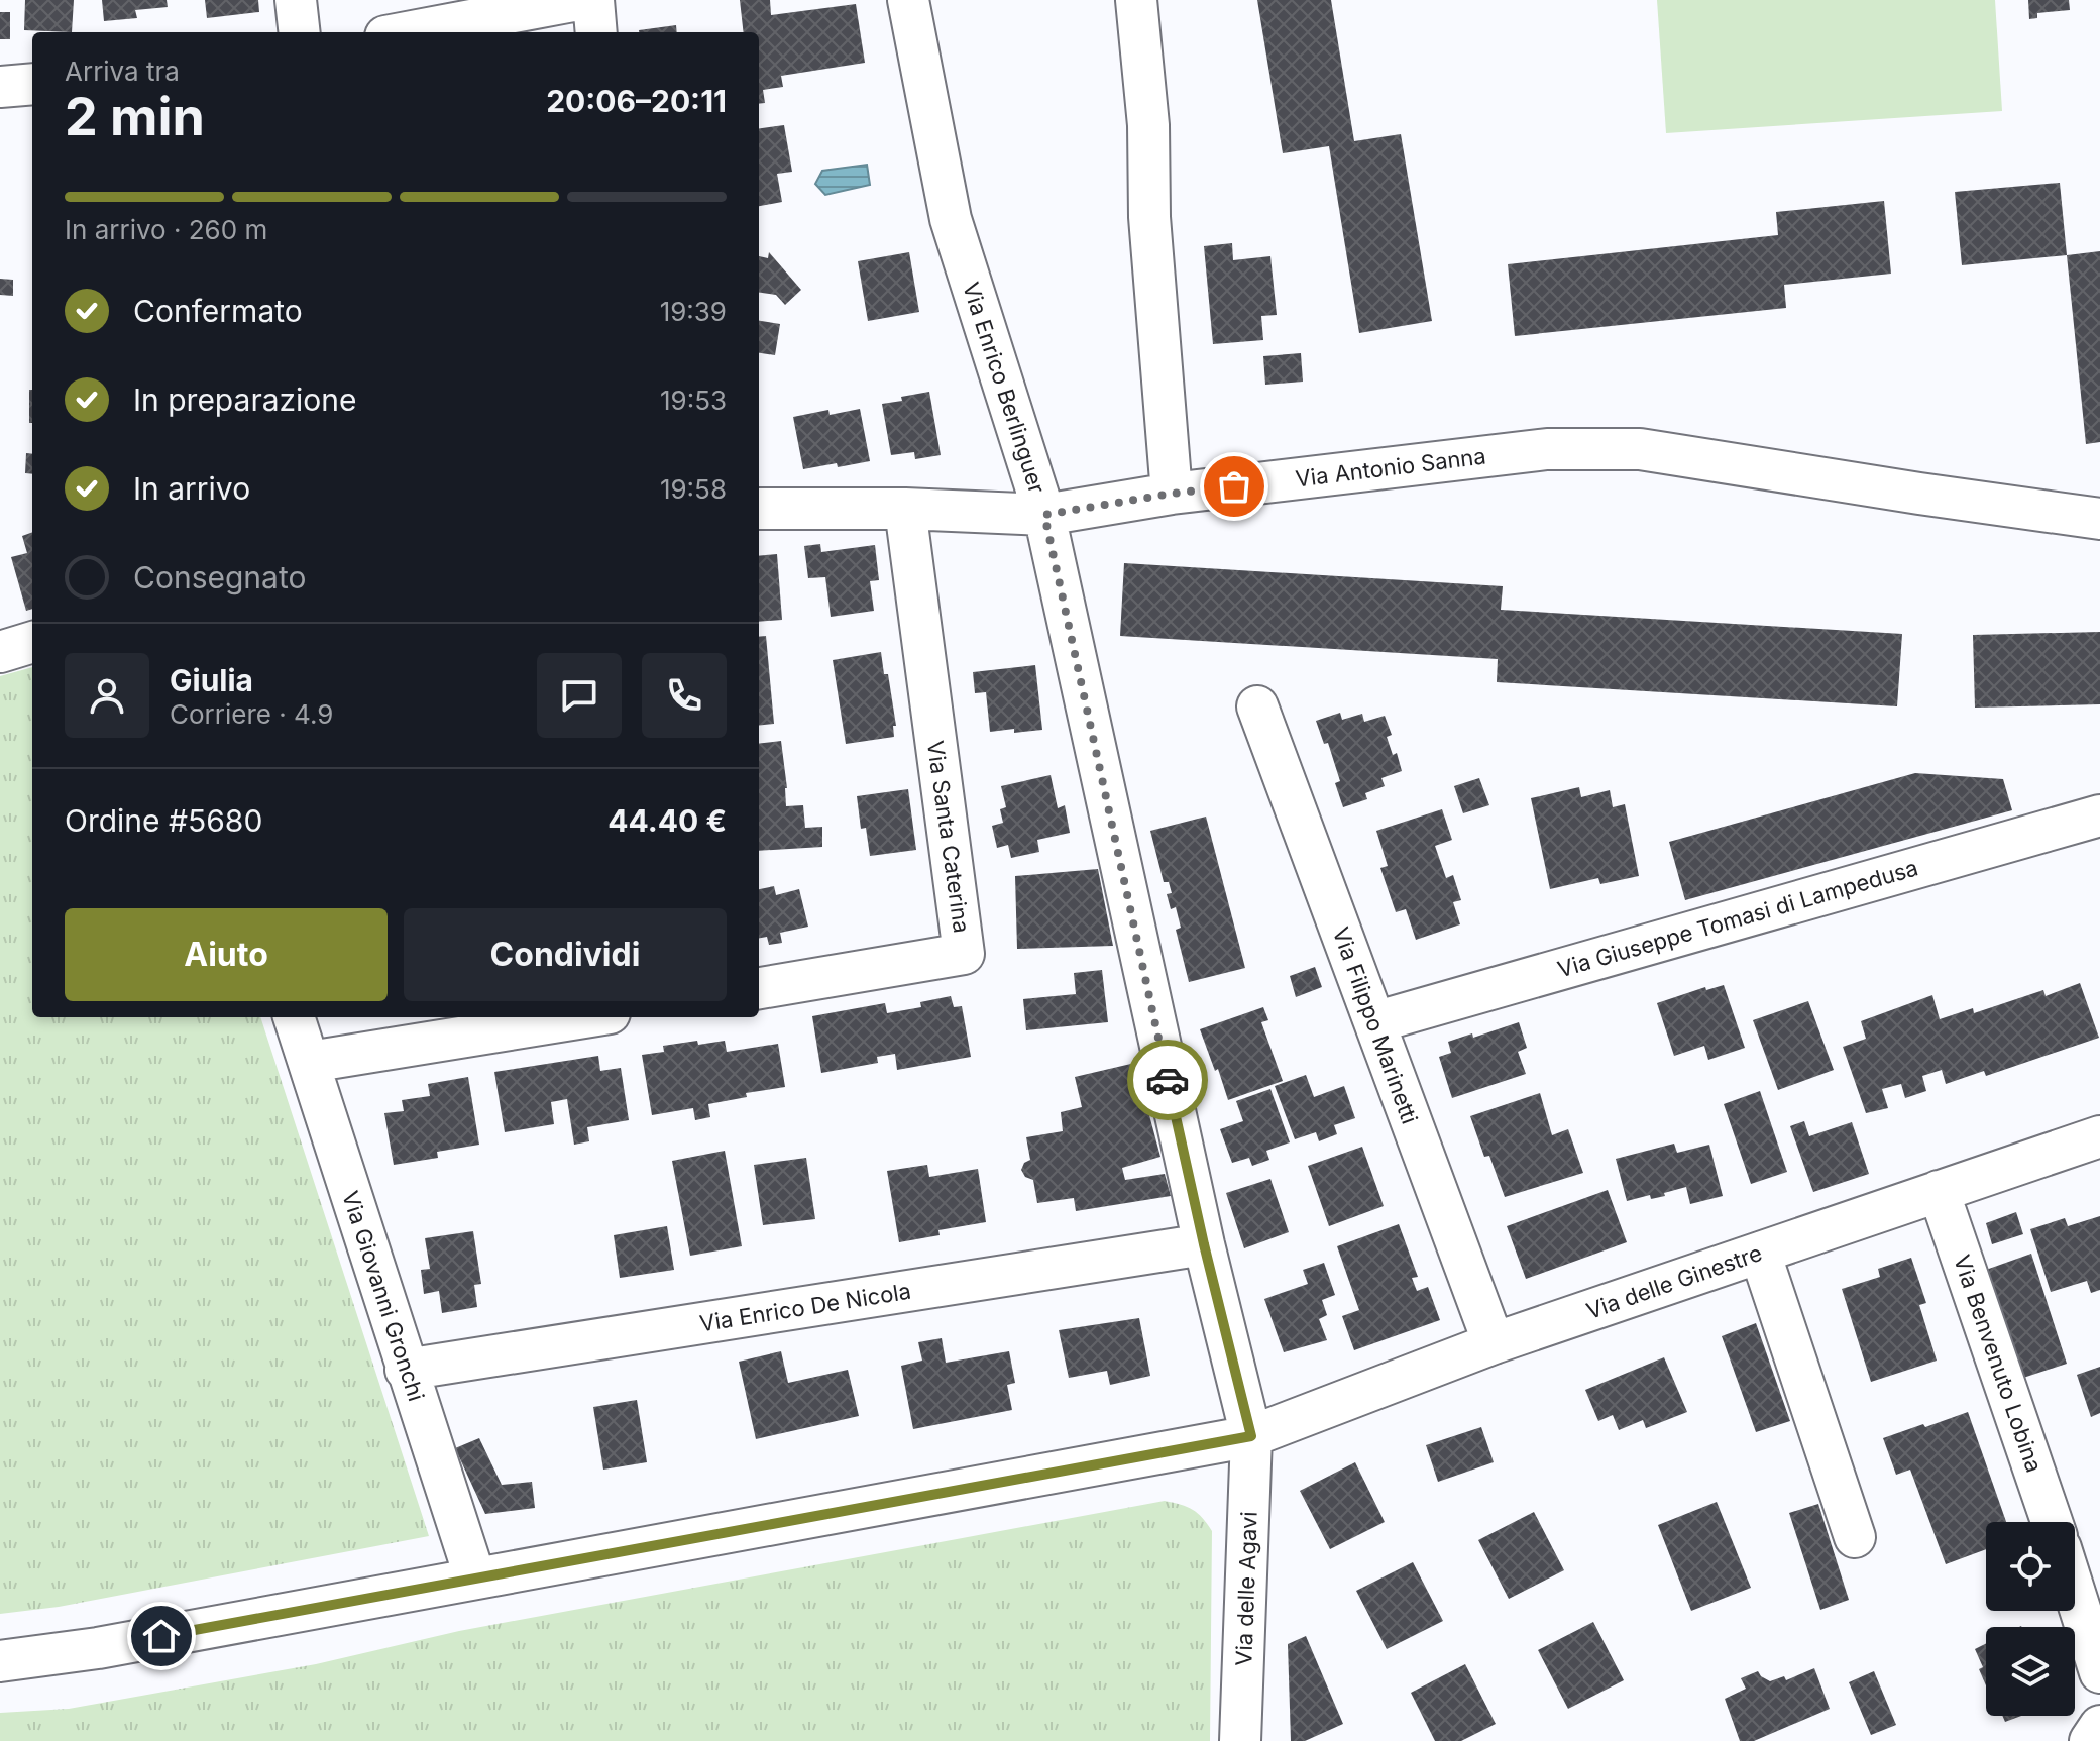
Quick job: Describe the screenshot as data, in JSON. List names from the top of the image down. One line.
{"streets":{"street":["Via Enrico Berlinguer","Via Antonio Sanna","Via Santa Caterina","Via Giuseppe Tomasi di Lampedusa","Via Filippo Marinetti","Via delle Ginestre","Via Giovanni Gronchi","Via Enrico De Nicola","Via Benvenuto Lobina","Via delle Agavi"]},"crossings":[["Via Enrico Berlinguer","Via Antonio Sanna"],["Via Enrico Berlinguer","Via delle Ginestre"],["Via Enrico Berlinguer","Via Enrico De Nicola"],["Via Enrico Berlinguer","Via delle Agavi"],["Via Antonio Sanna","Via Santa Caterina"],["Via Giuseppe Tomasi di Lampedusa","Via Filippo Marinetti"],["Via Filippo Marinetti","Via delle Ginestre"],["Via delle Ginestre","Via Giovanni Gronchi"],["Via delle Ginestre","Via Benvenuto Lobina"],["Via delle Ginestre","Via delle Agavi"],["Via Giovanni Gronchi","Via Enrico De Nicola"]],"page":{"heading":["2 min","Arriva tra","20:06–20:11"],"panel":["Giulia","Corriere · 4.9","Ordine #5680","44.40 €"],"bar":"In arrivo · 260 m","list":[["Confermato","19:39"],["In preparazione","19:53"],["In arrivo","19:58"],"Consegnato"],"buttons":["Aiuto","Condividi"]}}
